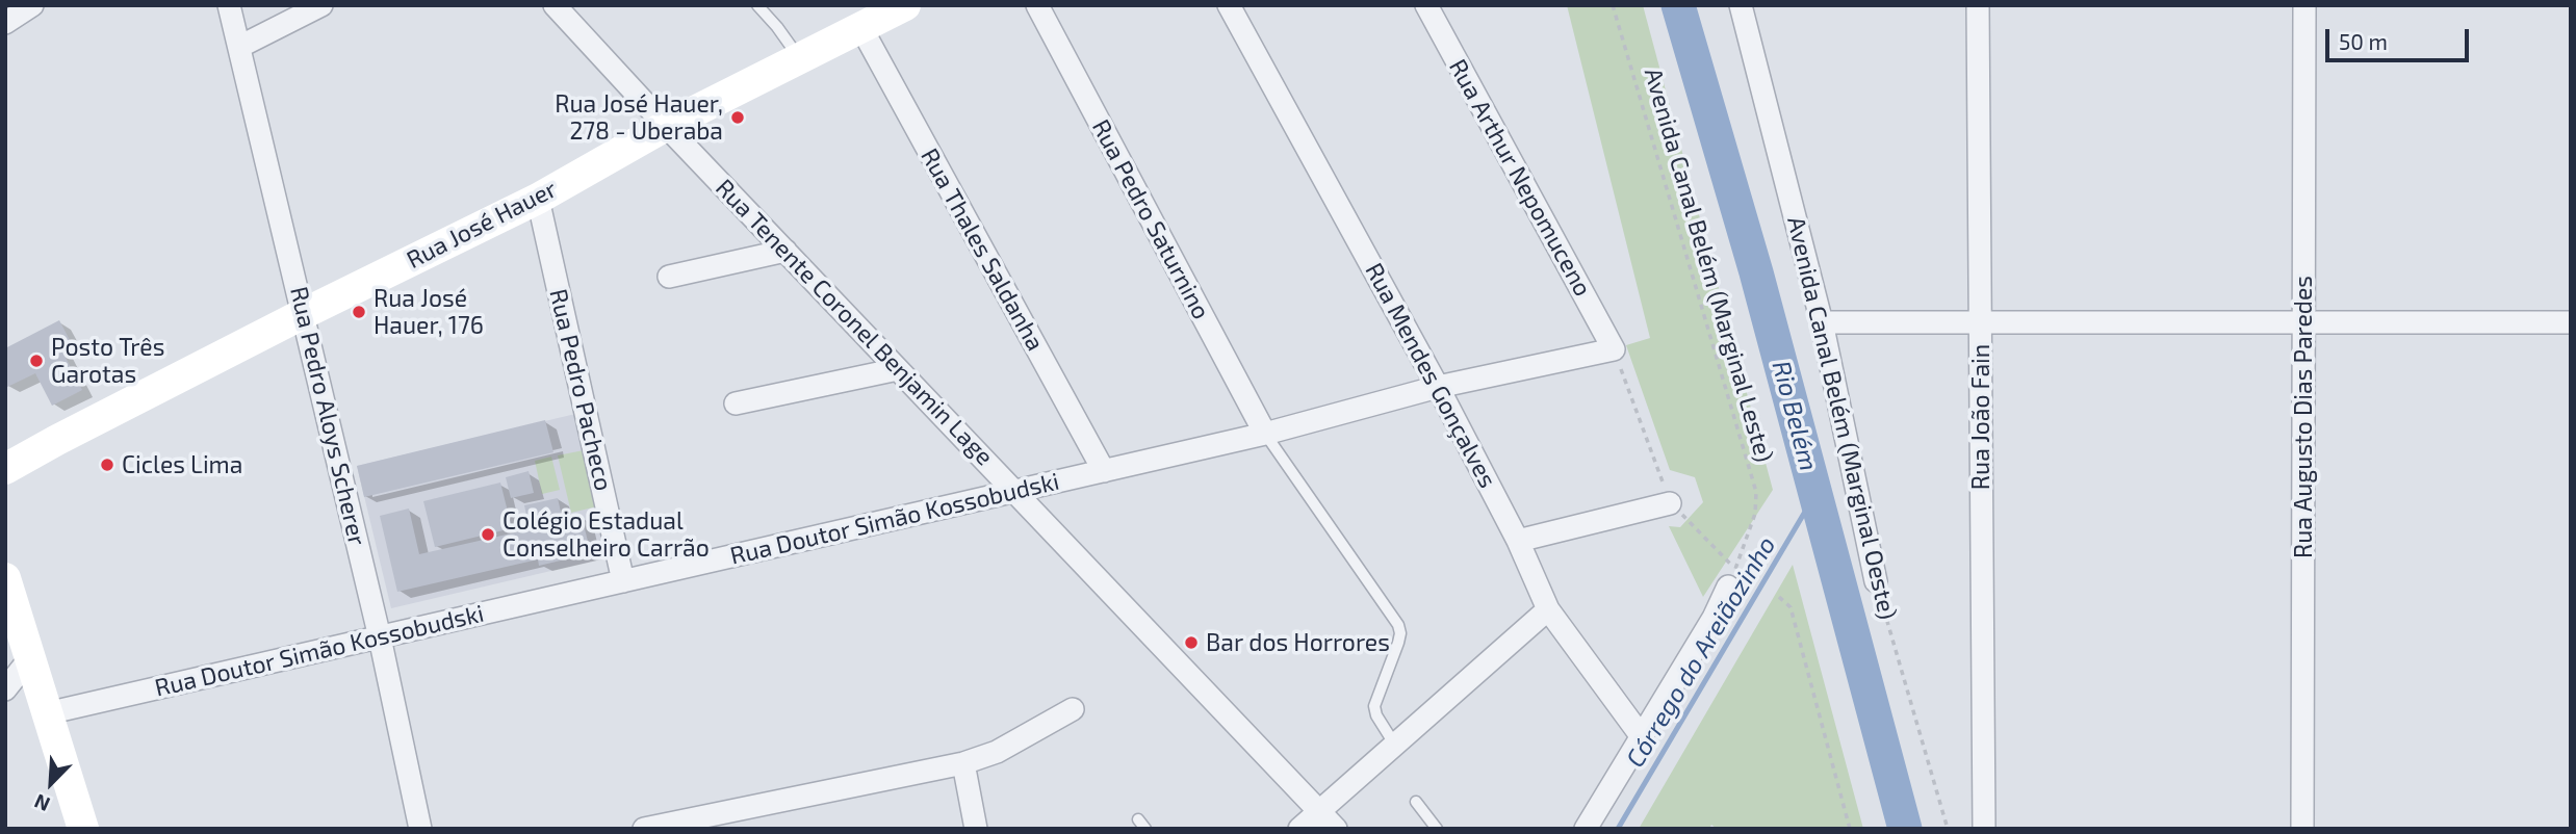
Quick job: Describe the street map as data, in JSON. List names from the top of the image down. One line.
{"streets":{"main road":["Rua José Hauer"],"street":["Rua Arthur Nepomuceno","Rua Pedro Saturnino","Rua Thales Saldanha","Rua Tenente Coronel Benjamin Lage","Rua Mendes Gonçalves","Rua Pedro Pacheco","Rua Pedro Aloys Scherer","Rua João Fain","Rua Augusto Dias Paredes","Avenida Canal Belém (Marginal Oeste)","Rua Doutor Simão Kossobudski"],"path":["Avenida Canal Belém (Marginal Leste)"]},"crossings":[["Rua Arthur Nepomuceno","Rua Doutor Simão Kossobudski"],["Rua Pedro Saturnino","Rua Doutor Simão Kossobudski"],["Rua José Hauer","Rua Thales Saldanha"],["Rua José Hauer","Rua Tenente Coronel Benjamin Lage"],["Rua José Hauer","Rua Pedro Pacheco"],["Rua José Hauer","Rua Pedro Aloys Scherer"],["Rua Thales Saldanha","Rua Doutor Simão Kossobudski"],["Rua Tenente Coronel Benjamin Lage","Rua Doutor Simão Kossobudski"],["Rua Mendes Gonçalves","Rua Doutor Simão Kossobudski"],["Rua Pedro Pacheco","Rua Doutor Simão Kossobudski"],["Rua Pedro Aloys Scherer","Rua Doutor Simão Kossobudski"]],"water":["Rio Belém","Córrego do Areiãozinho"],"places":["Rua José Hauer, 278 - Uberaba","Rua José Hauer, 176","Posto Três Garotas","Cicles Lima","Colégio Estadual Conselheiro Carrão","Bar dos Horrores"],"scale_bar":"50 m","north":"bottom left"}
